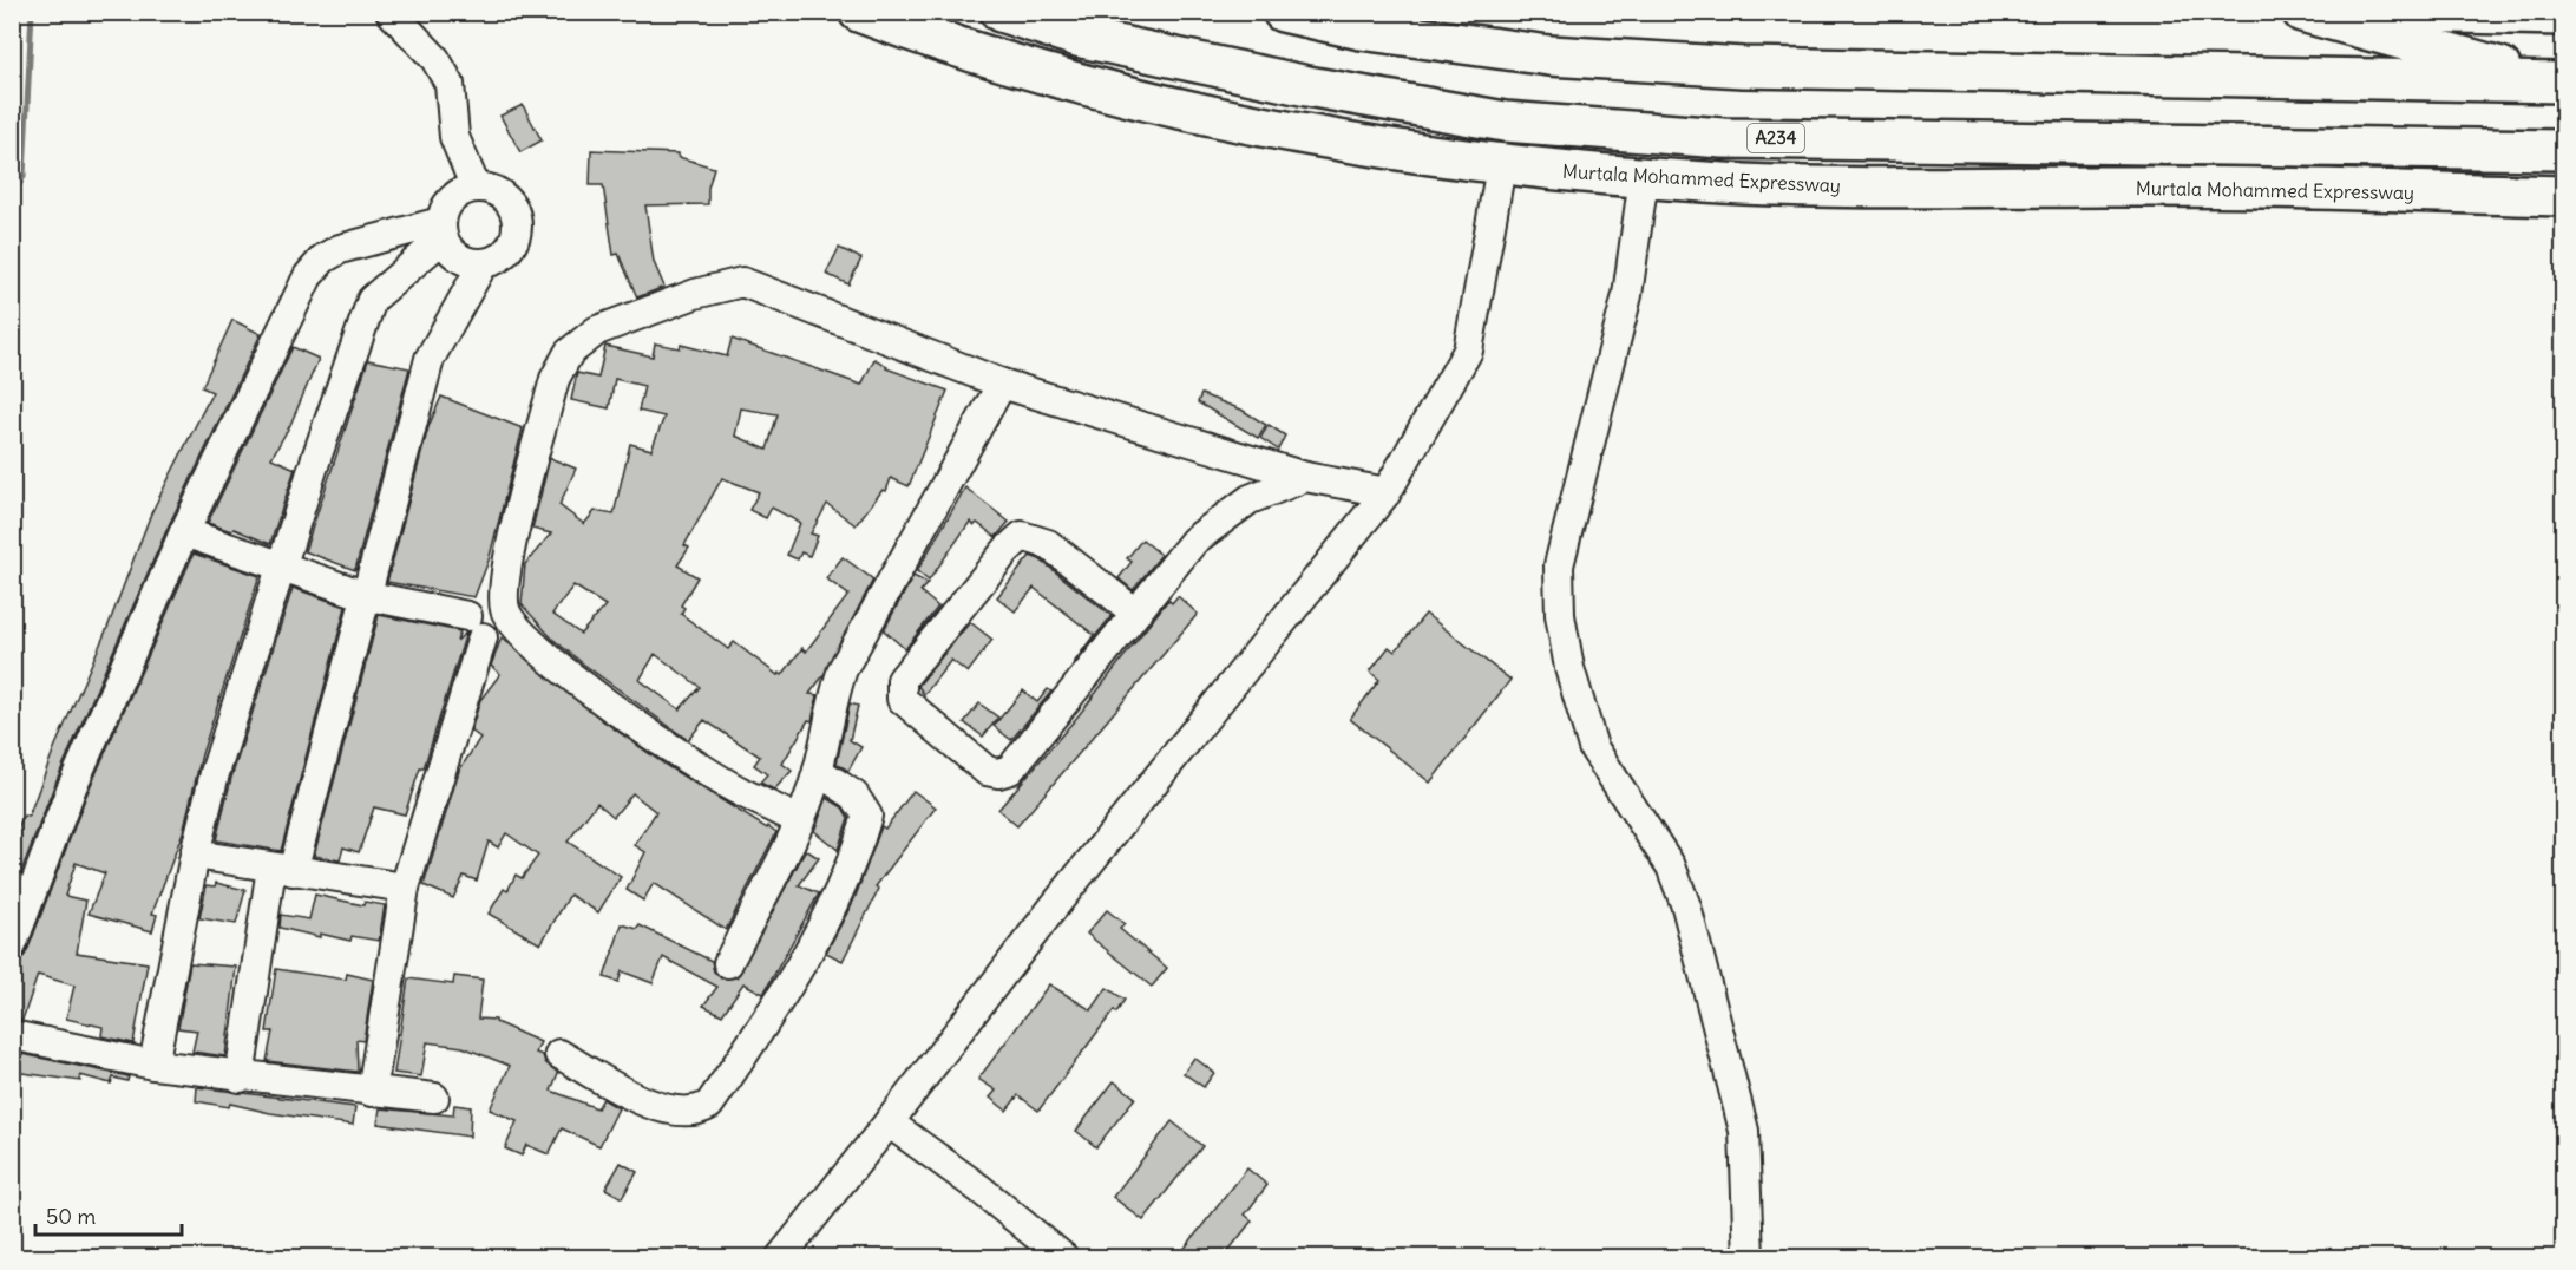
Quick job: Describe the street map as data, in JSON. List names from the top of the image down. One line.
{"streets":{"highway":["A234","Murtala Mohammed Expressway"]},"scale_bar":"50 m"}
